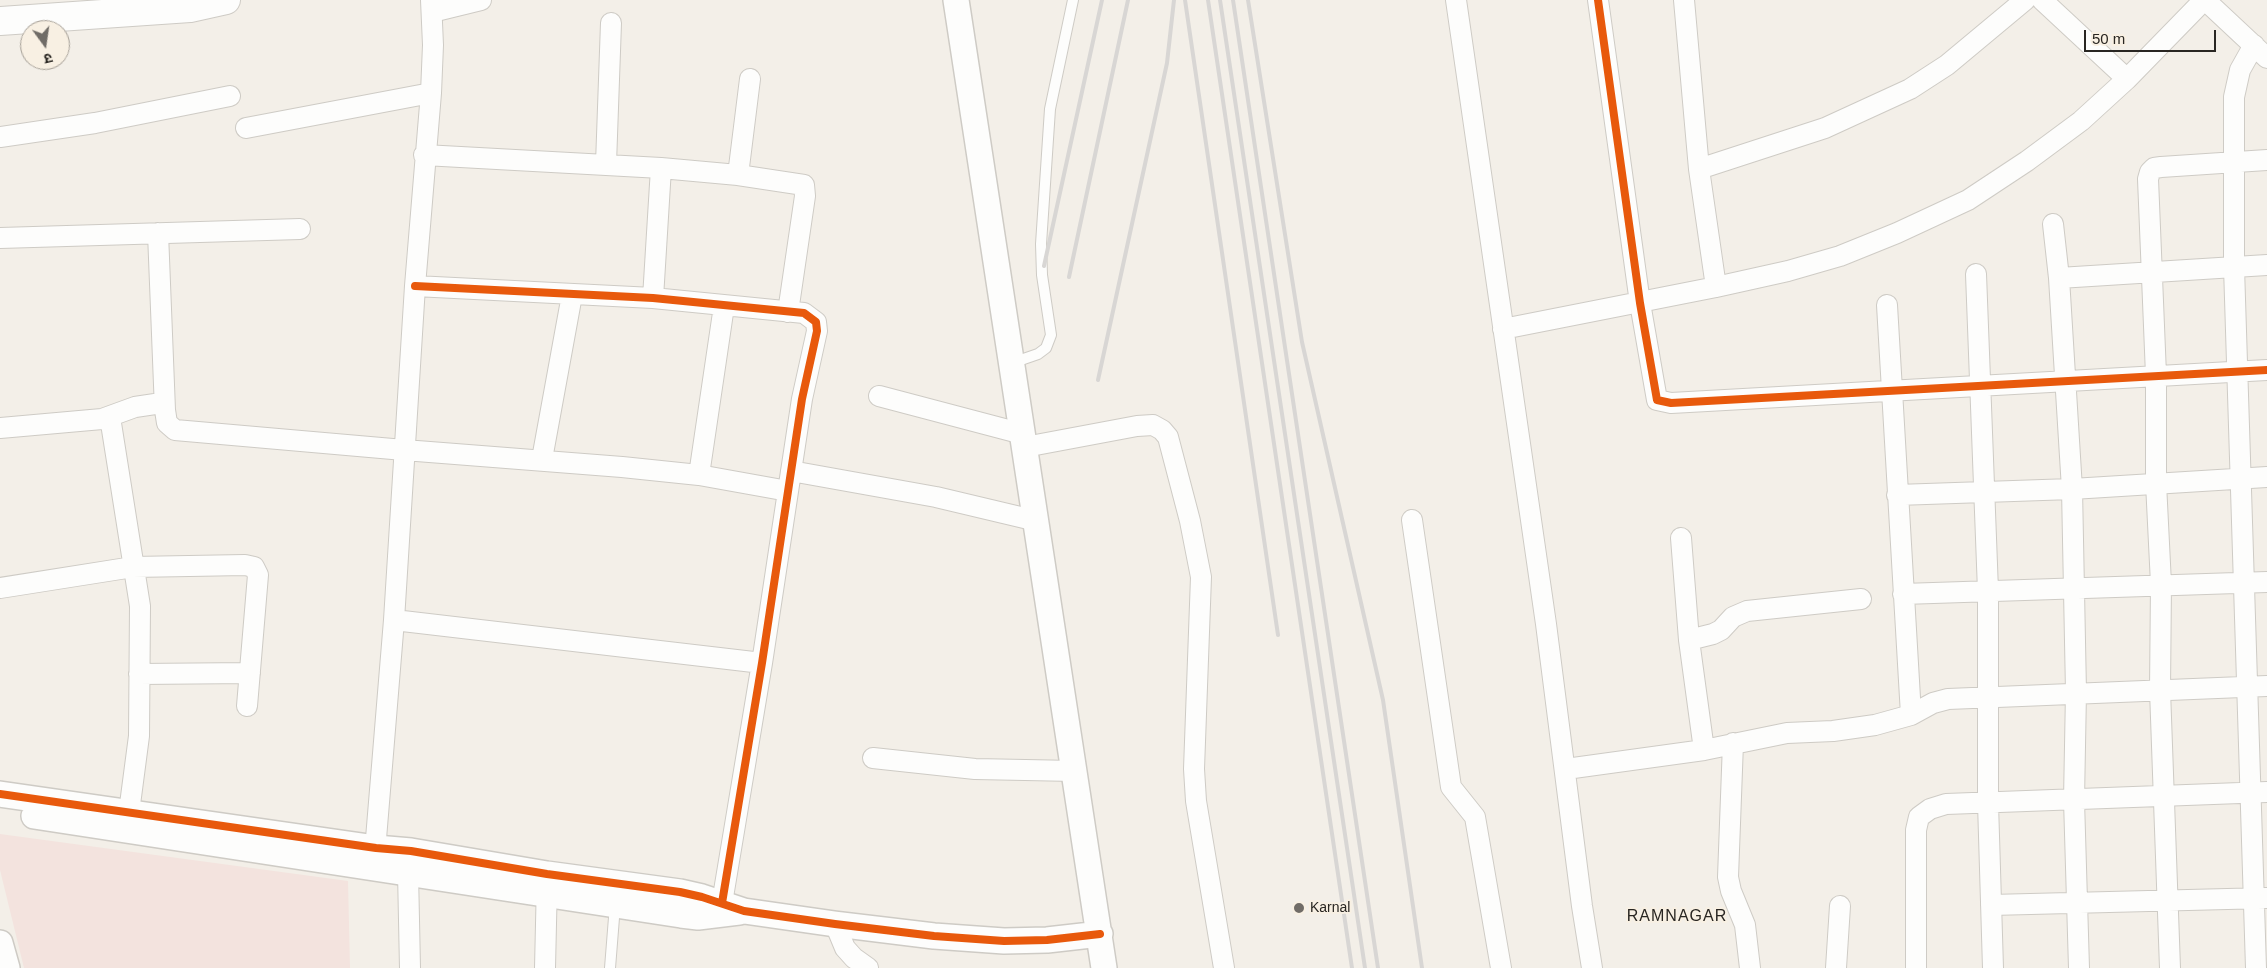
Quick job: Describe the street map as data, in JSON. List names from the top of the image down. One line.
{"districts":["RAMNAGAR"],"places":["Karnal"],"scale_bar":"50 m","north":"bottom"}
